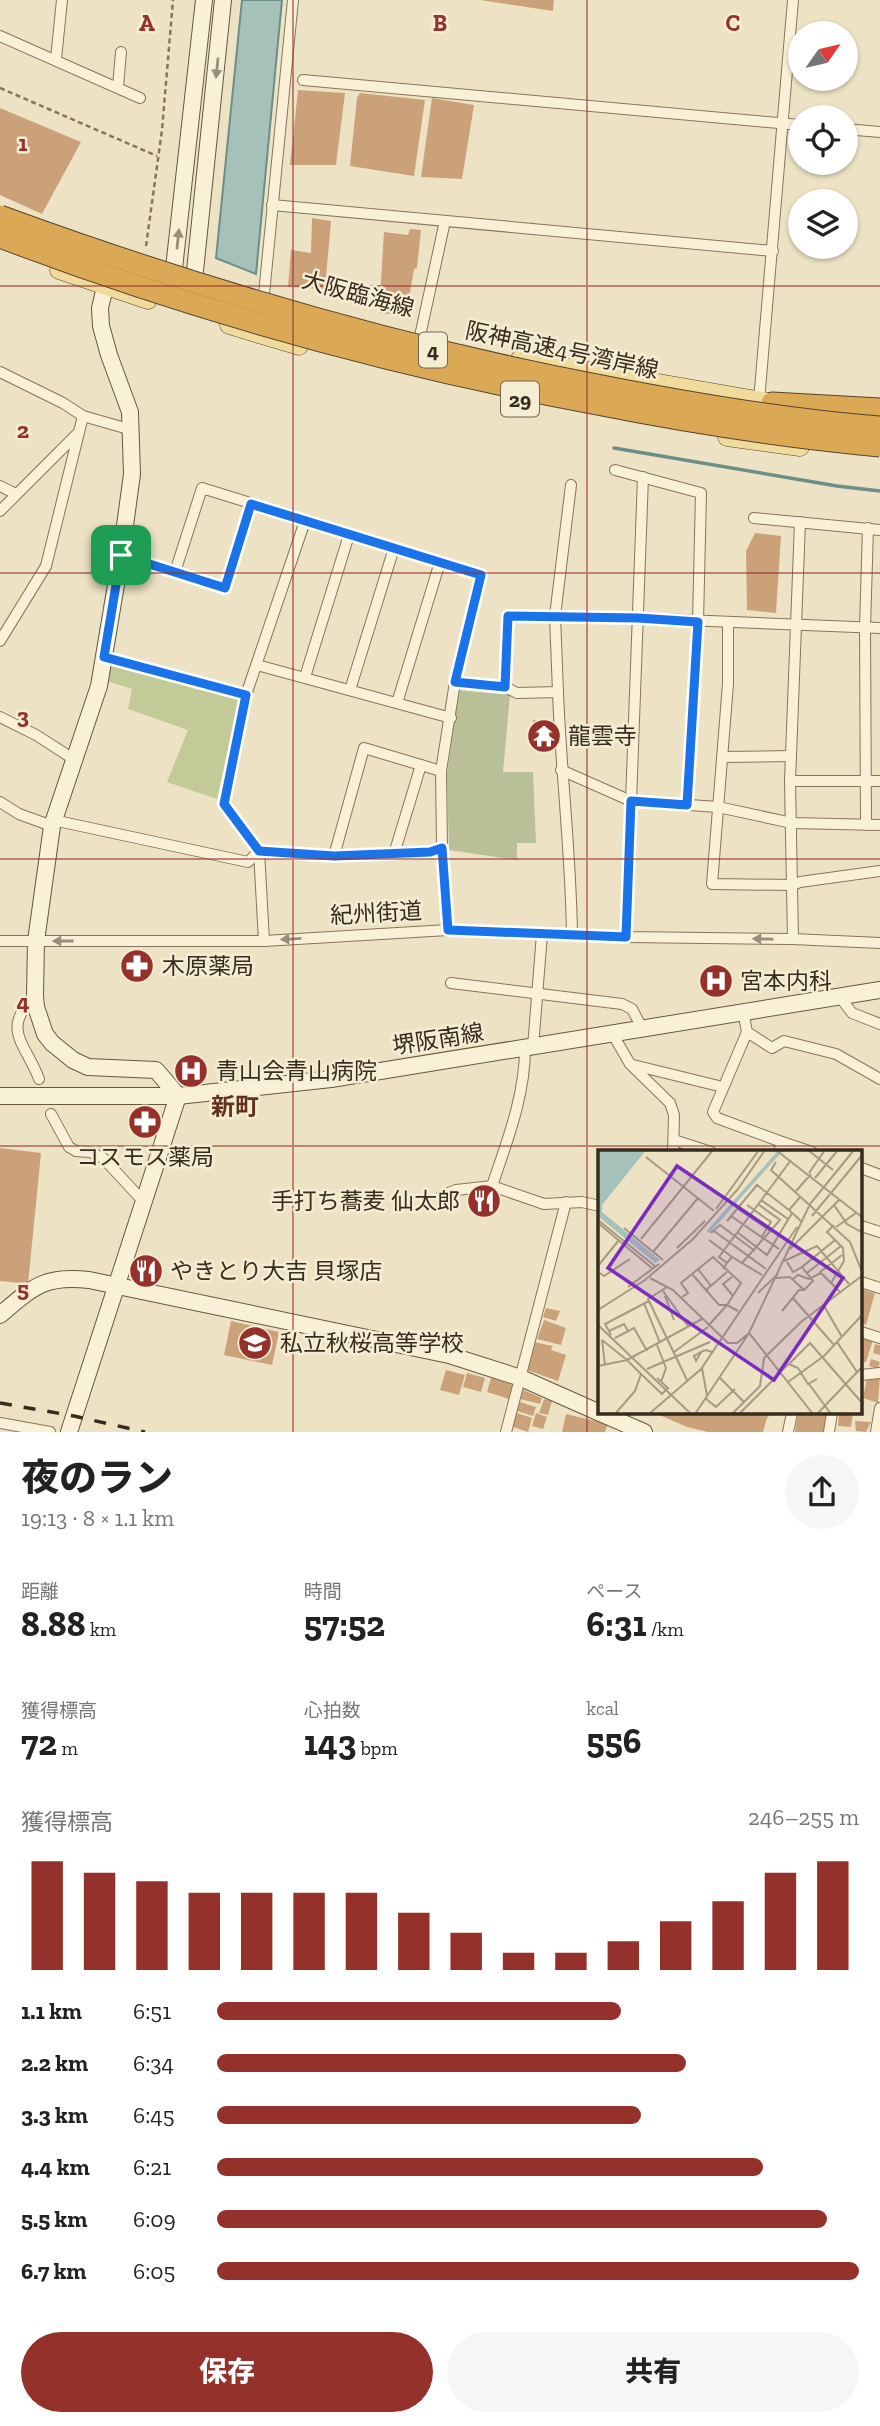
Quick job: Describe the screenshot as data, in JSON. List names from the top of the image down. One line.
{"streets":{"highway":["4","阪神高速4号湾岸線"],"main road":["大阪臨海線","29"],"street":["紀州街道","堺阪南線"]},"districts":["新町"],"places":{"temple":["龍雲寺"],"pharmacy":["木原薬局","コスモス薬局"],"hospital":["宮本内科","青山会青山病院"],"restaurant":["手打ち蕎麦 仙太郎","やきとり大吉 貝塚店"],"school or university":["私立秋桜高等学校"]},"north":"top right","page":{"heading":["夜のラン","19:13 · 8 × 1.1 km"],"stats":[["距離","8.88 km"],["時間","57:52"],["ペース","6:31 /km"],["獲得標高","72 m"],["心拍数","143 bpm"],["kcal","556"]],"chart":["獲得標高","246–255 m"],"list":[{"name":"1.1 km","note":"6:51"},{"name":"2.2 km","note":"6:34"},{"name":"3.3 km","note":"6:45"},{"name":"4.4 km","note":"6:21"},{"name":"5.5 km","note":"6:09"},{"name":"6.7 km","note":"6:05"}],"buttons":["保存","共有"]},"grid":{"columns":["A","B","C"],"rows":["1","2","3","4","5"]}}
